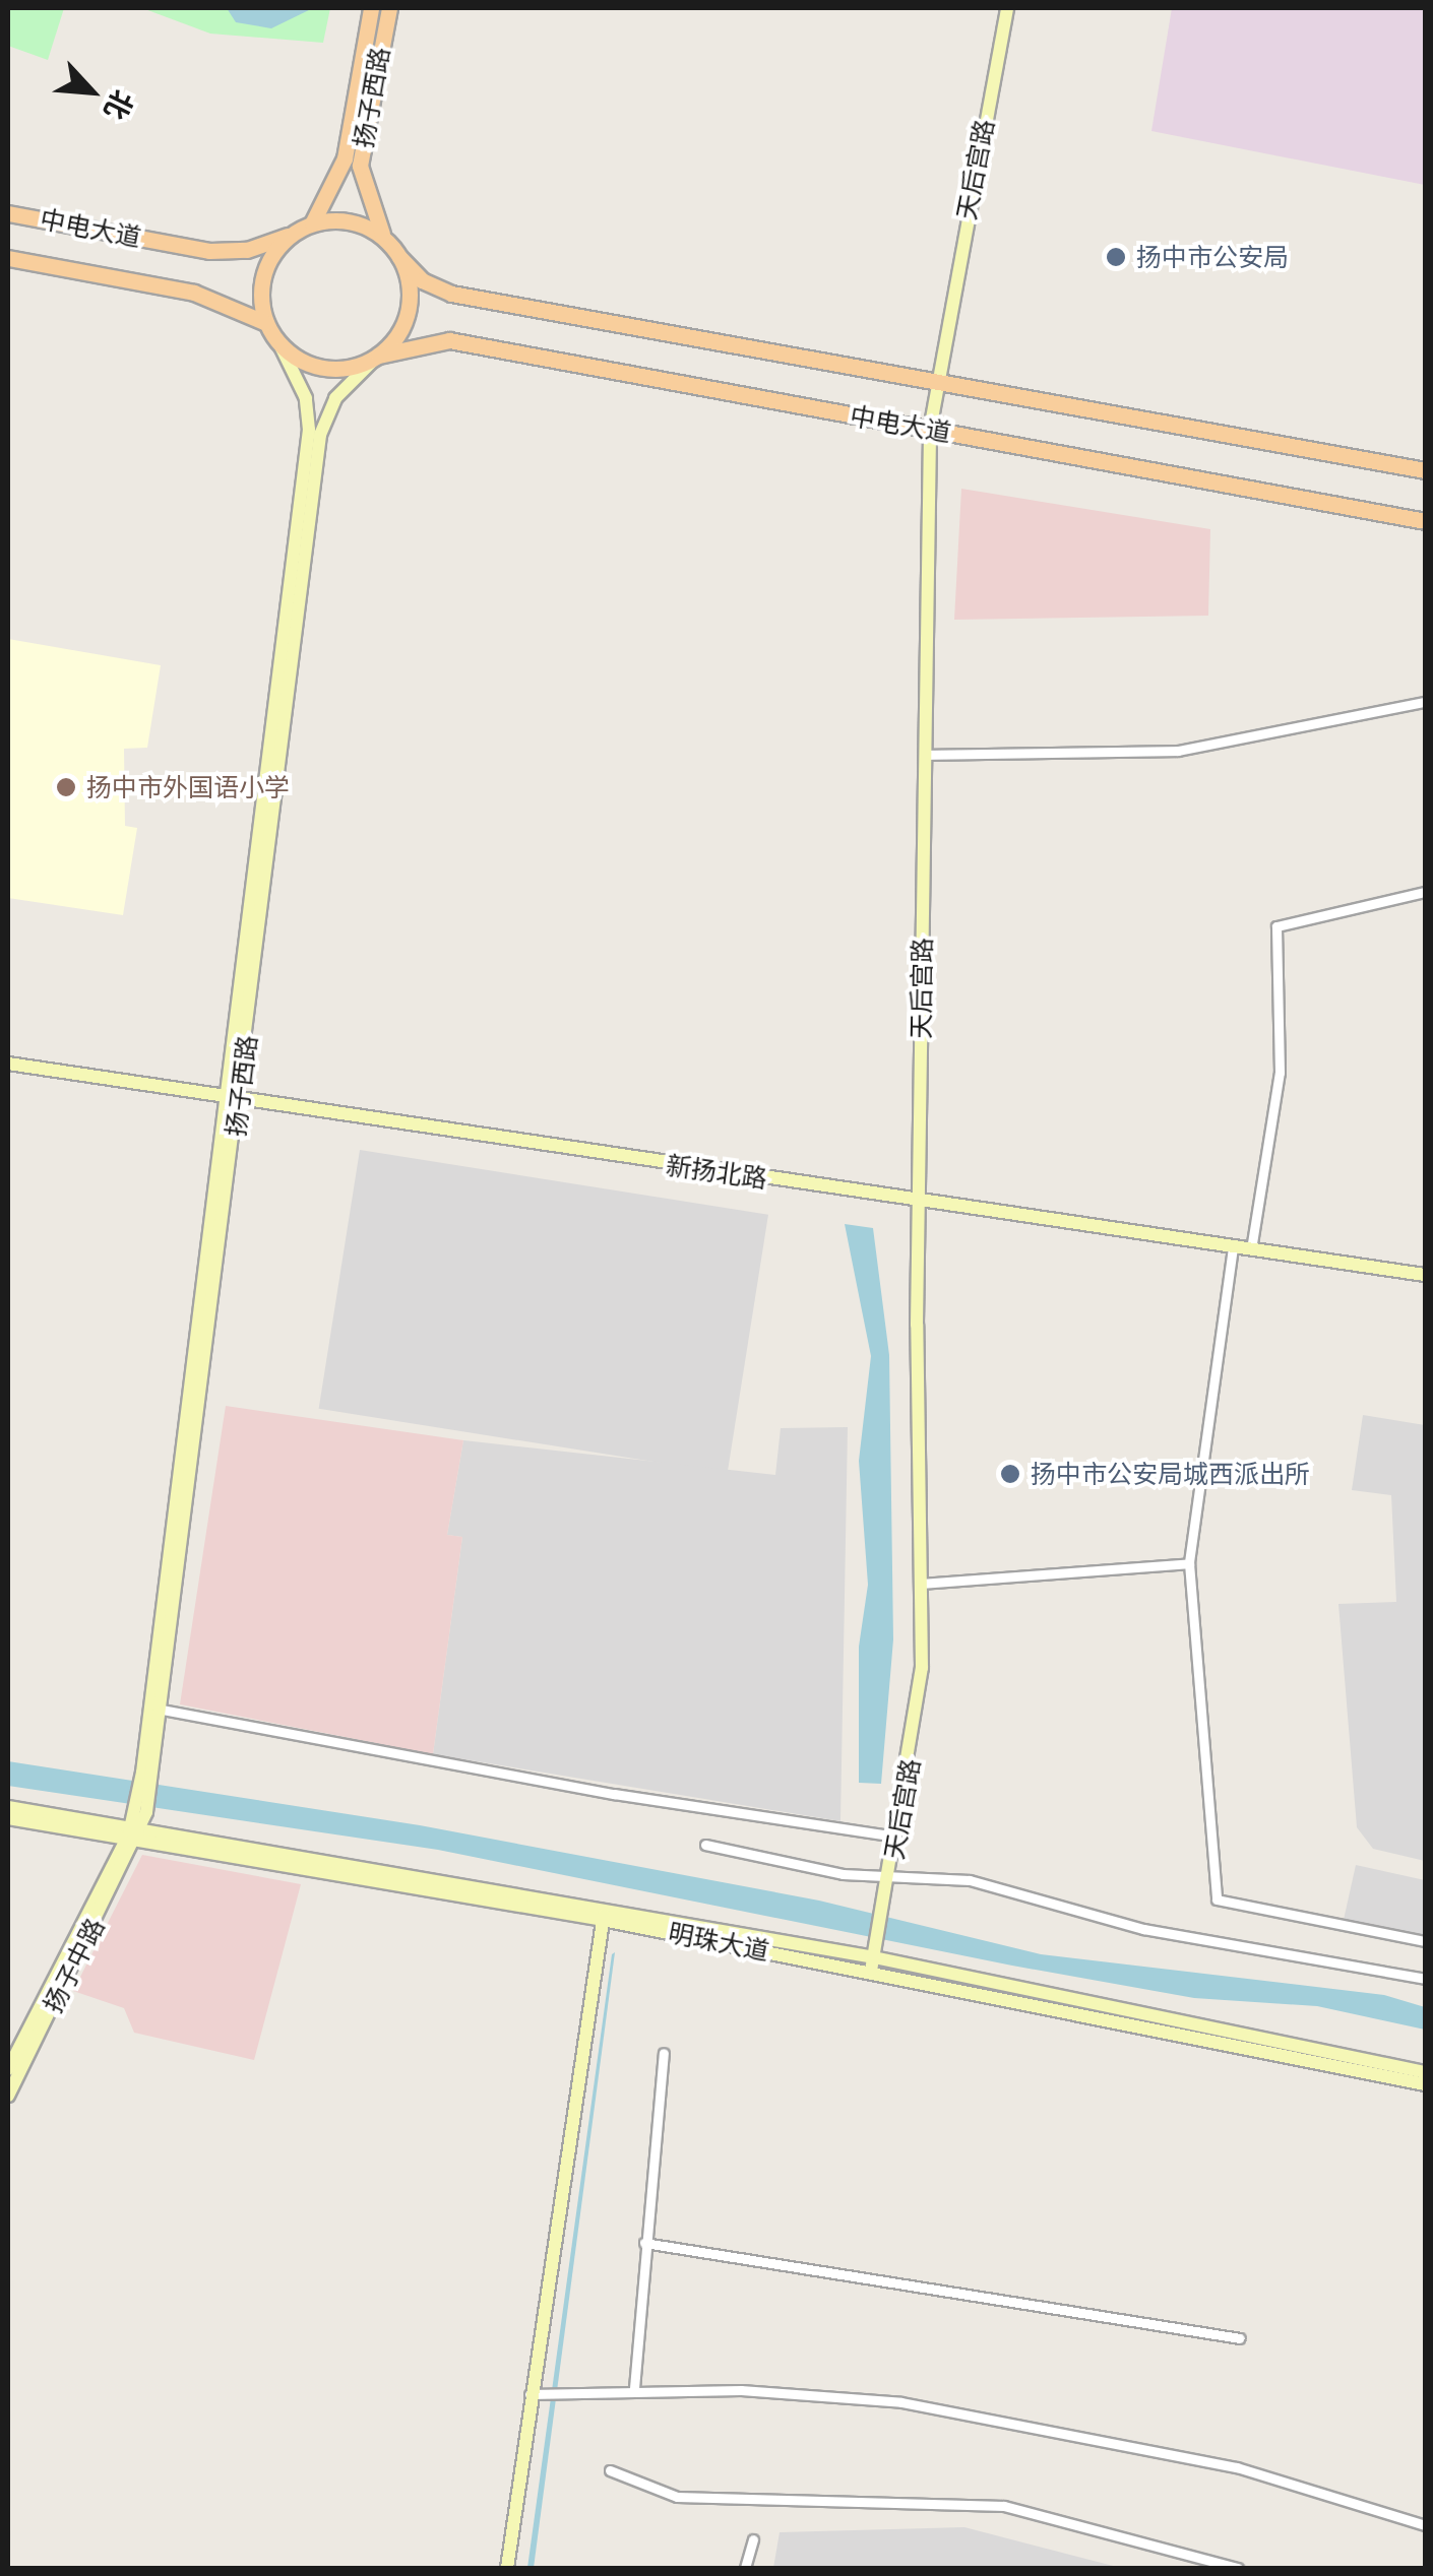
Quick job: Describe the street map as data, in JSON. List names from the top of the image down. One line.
{"streets":{"main road":["扬子西路","天后宫路","中电大道","新扬北路","明珠大道","扬子中路"]},"crossings":[["扬子西路","中电大道"],["扬子西路","新扬北路"],["扬子西路","明珠大道"],["扬子西路","扬子中路"],["天后宫路","中电大道"],["天后宫路","新扬北路"],["天后宫路","明珠大道"],["明珠大道","扬子中路"]],"places":["扬中市公安局","扬中市外国语小学","扬中市公安局城西派出所"],"north":"bottom right"}
